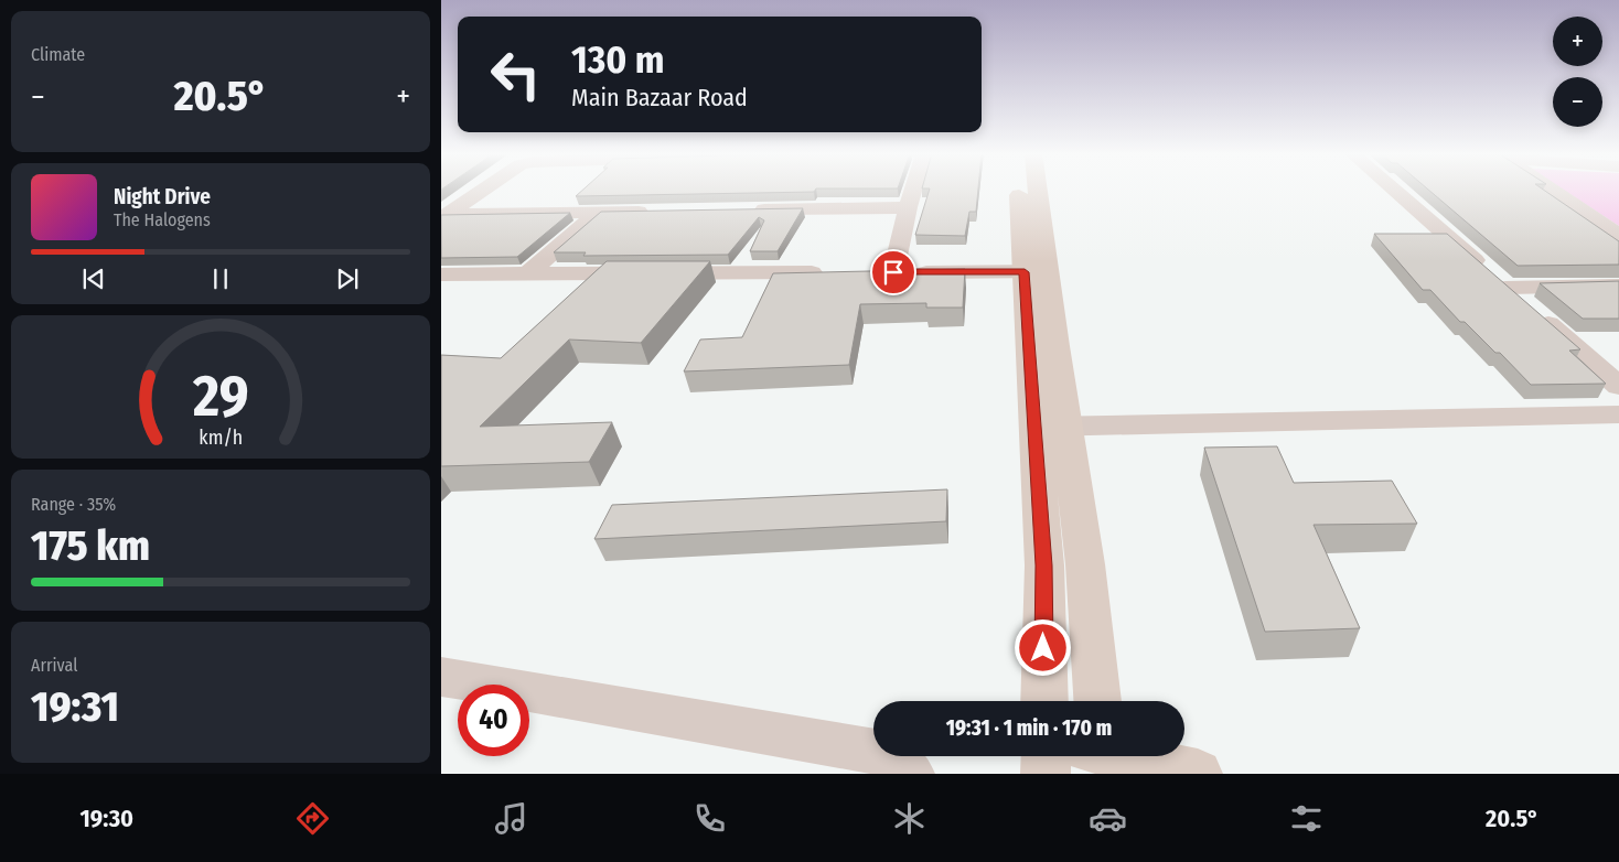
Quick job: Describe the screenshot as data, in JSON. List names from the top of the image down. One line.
{"page":{"tile":["Climate",["Range · 35%","175 km"],["Arrival","19:31"]],"map_buttons":["+","−"],"turn":["130 m","Main Bazaar Road"],"heat":["−","20.5°","+"],"song":["Night Drive","The Halogens"],"limit":"40","trip":"19:31 · 1 min · 170 m","tabs":["19:30","20.5°"],"gauge":["29","km/h"]}}
